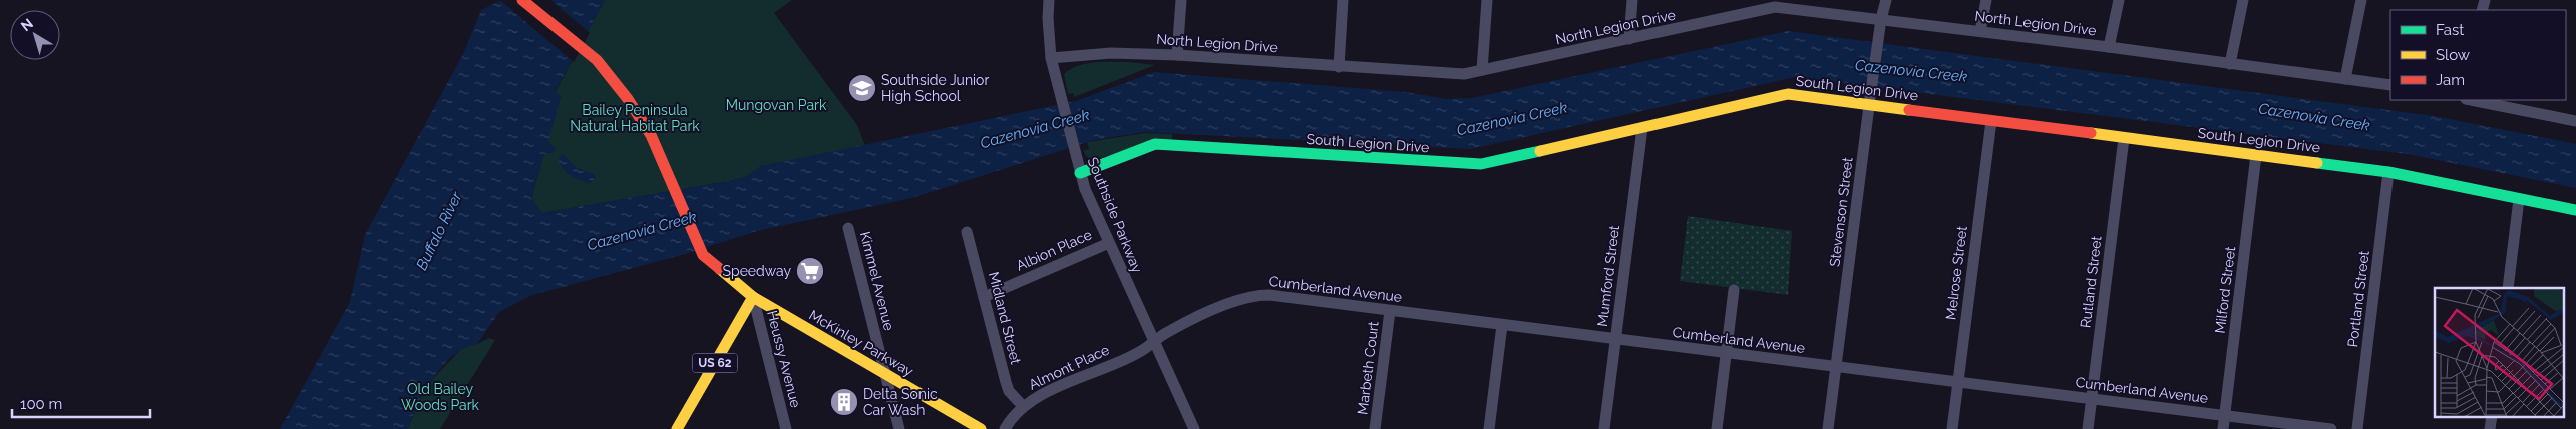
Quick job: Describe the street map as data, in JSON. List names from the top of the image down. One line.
{"streets":{"street":["North Legion Drive","South Legion Drive","Stevenson Street","Southside Parkway","Albion Place","Melrose Street","Mumford Street","Kimmel Avenue","Rutland Street","Cumberland Avenue","Milford Street","Portland Street","Midland Street","McKinley Parkway","Heussy Avenue","US 62","Almont Place","Marbeth Court"]},"crossings":[["North Legion Drive","Stevenson Street"],["North Legion Drive","Southside Parkway"],["South Legion Drive","Stevenson Street"],["South Legion Drive","Southside Parkway"],["South Legion Drive","Melrose Street"],["South Legion Drive","Mumford Street"],["South Legion Drive","Rutland Street"],["South Legion Drive","Milford Street"],["South Legion Drive","Portland Street"],["Stevenson Street","Cumberland Avenue"],["Southside Parkway","Albion Place"],["Southside Parkway","Cumberland Avenue"],["Southside Parkway","Almont Place"],["Albion Place","Midland Street"],["Melrose Street","Cumberland Avenue"],["Mumford Street","Cumberland Avenue"],["Kimmel Avenue","McKinley Parkway"],["Rutland Street","Cumberland Avenue"],["Cumberland Avenue","Milford Street"],["Cumberland Avenue","Almont Place"],["Cumberland Avenue","Marbeth Court"],["Midland Street","Almont Place"],["McKinley Parkway","Heussy Avenue"],["McKinley Parkway","US 62"],["Heussy Avenue","US 62"]],"water":["Cazenovia Creek","Buffalo River"],"parks":["Mungovan Park","Bailey Peninsula Natural Habitat Park","Old Bailey Woods Park"],"places":{"school or university":["Southside Junior High School"],"supermarket":["Speedway"],"building":["Delta Sonic Car Wash"]},"legend":["Fast","Slow","Jam"],"scale_bar":"100 m","north":"top left"}
